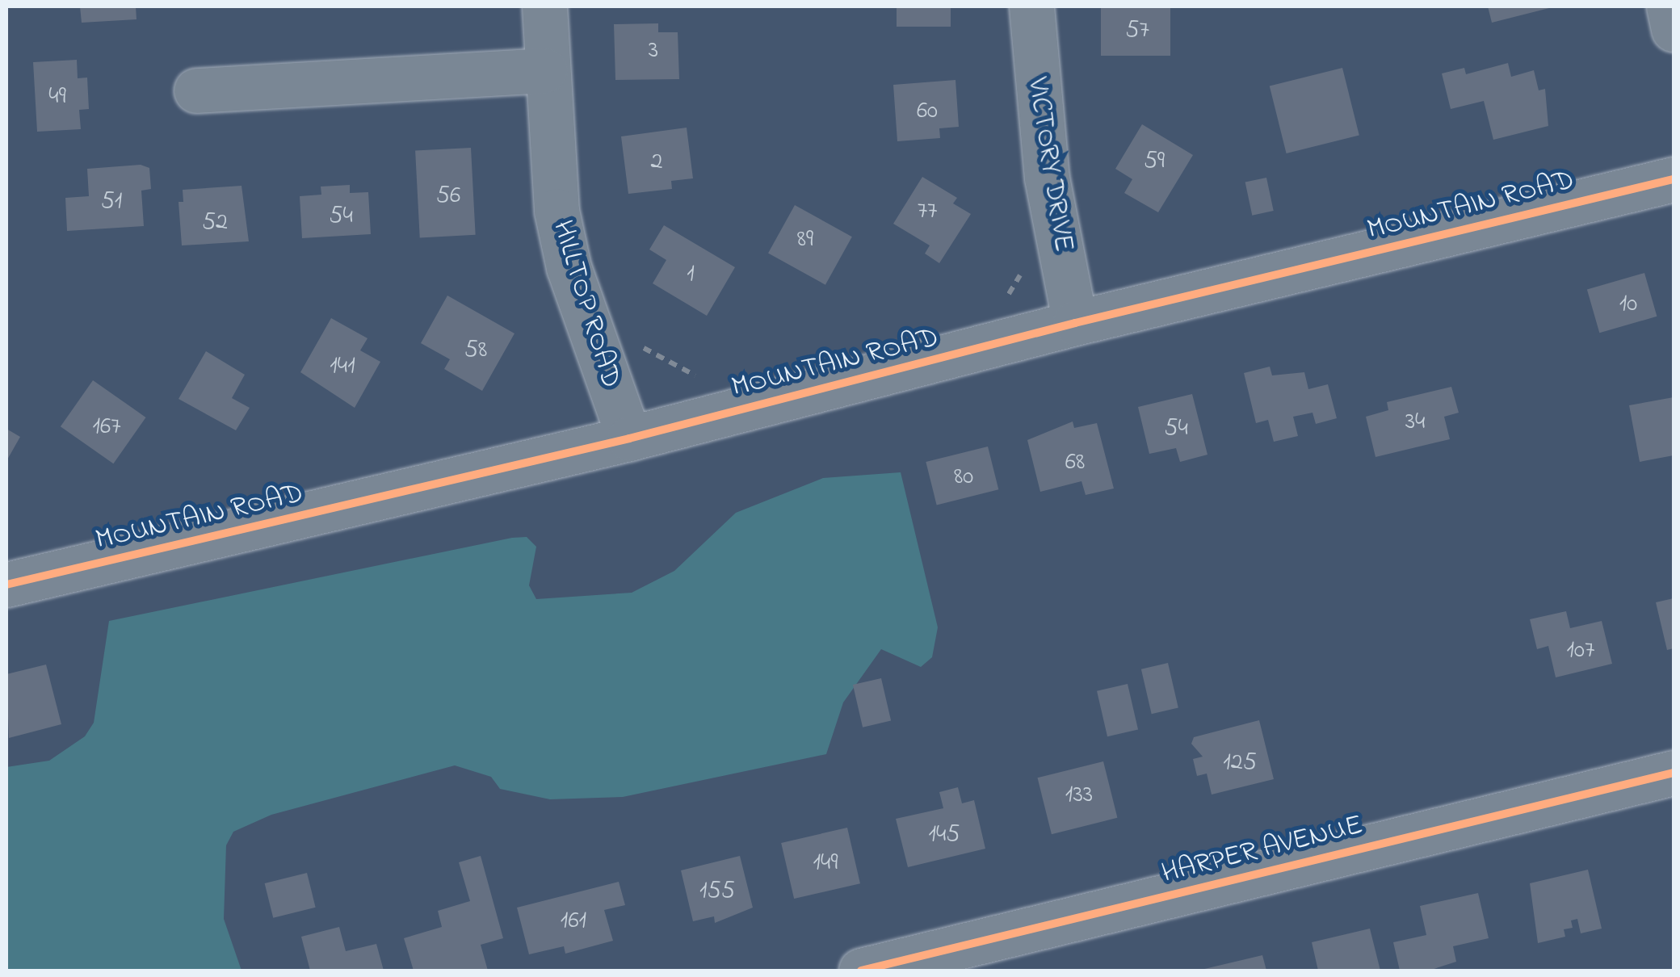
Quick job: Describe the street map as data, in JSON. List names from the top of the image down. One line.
{"streets":{"street":["VICTORY DRIVE","MOUNTAIN ROAD","HILLTOP ROAD","HARPER AVENUE"]},"crossings":[["VICTORY DRIVE","MOUNTAIN ROAD"],["MOUNTAIN ROAD","HILLTOP ROAD"]],"house_numbers":["57","3","49","60","59","2","56","51","77","54","52","89","1","10","58","141","34","167","54","68","80","107","125","133","145","149","155","161"]}
